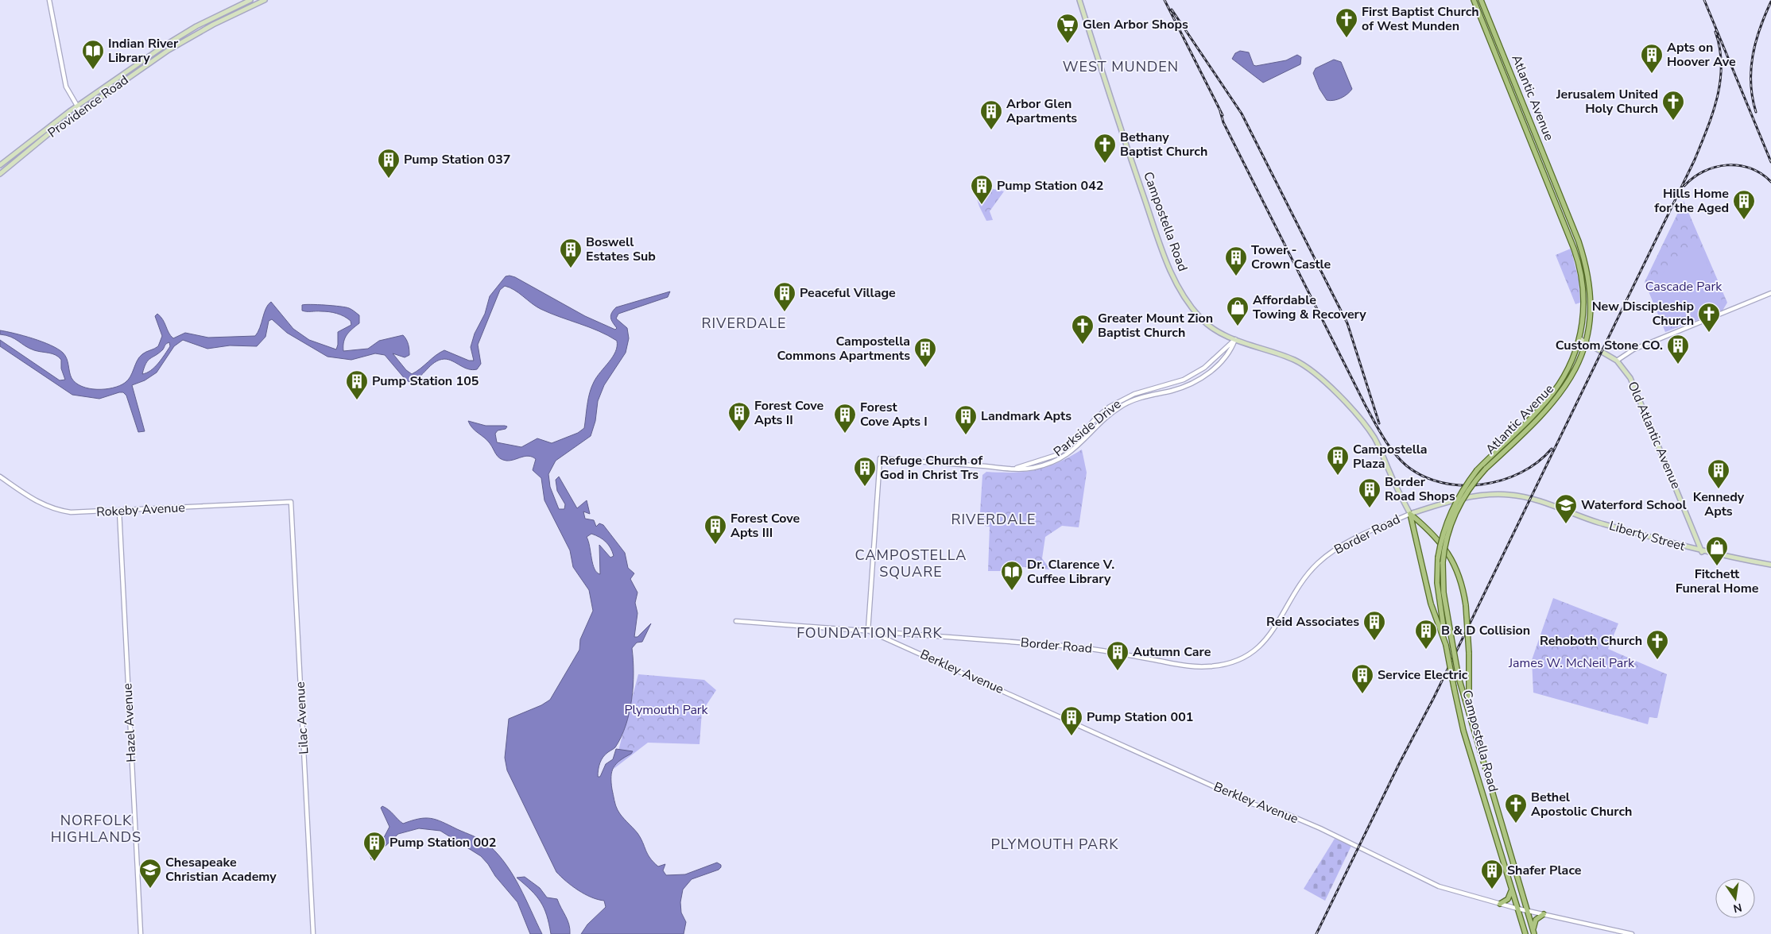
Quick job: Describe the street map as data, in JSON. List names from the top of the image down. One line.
{"streets":{"main road":["Atlantic Avenue","Providence Road","Campostella Road","Old Atlantic Avenue","Liberty Street"],"street":["Parkside Drive","Rokeby Avenue","Border Road","Berkley Avenue","Lilac Avenue","Hazel Avenue"]},"crossings":[["Atlantic Avenue","Campostella Road"],["Atlantic Avenue","Old Atlantic Avenue"],["Campostella Road","Parkside Drive"],["Campostella Road","Border Road"],["Campostella Road","Liberty Street"],["Campostella Road","Berkley Avenue"],["Parkside Drive","Border Road"],["Parkside Drive","Berkley Avenue"],["Old Atlantic Avenue","Liberty Street"],["Rokeby Avenue","Lilac Avenue"],["Rokeby Avenue","Hazel Avenue"],["Border Road","Liberty Street"],["Border Road","Berkley Avenue"]],"districts":["WEST MUNDEN","RIVERDALE","RIVERDALE","CAMPOSTELLA SQUARE","FOUNDATION PARK","NORFOLK HIGHLANDS","PLYMOUTH PARK"],"parks":["Cascade Park","James W. McNeil Park","Plymouth Park"],"places":{"church":["First Baptist Church of West Munden","Jerusalem United Holy Church","Bethany Baptist Church","New Discipleship Church","Greater Mount Zion Baptist Church","Rehoboth Church","Bethel Apostolic Church"],"supermarket":["Glen Arbor Shops"],"library":["Indian River Library","Dr. Clarence V. Cuffee Library"],"building":["Apts on Hoover Ave","Arbor Glen Apartments","Pump Station 037","Pump Station 042","Hills Home for the Aged","Boswell Estates Sub","Tower - Crown Castle","Peaceful Village","Custom Stone CO.","Campostella Commons Apartments","Pump Station 105","Forest Cove Apts II","Forest Cove Apts I","Landmark Apts","Campostella Plaza","Refuge Church of God in Christ Trs","Kennedy Apts","Border Road Shops","Forest Cove Apts III","Reid Associates","B & D Collision","Autumn Care","Service Electric","Pump Station 001","Pump Station 002","Shafer Place"],"shop":["Affordable Towing & Recovery","Fitchett Funeral Home"],"school or university":["Waterford School","Chesapeake Christian Academy"]},"north":"bottom"}
